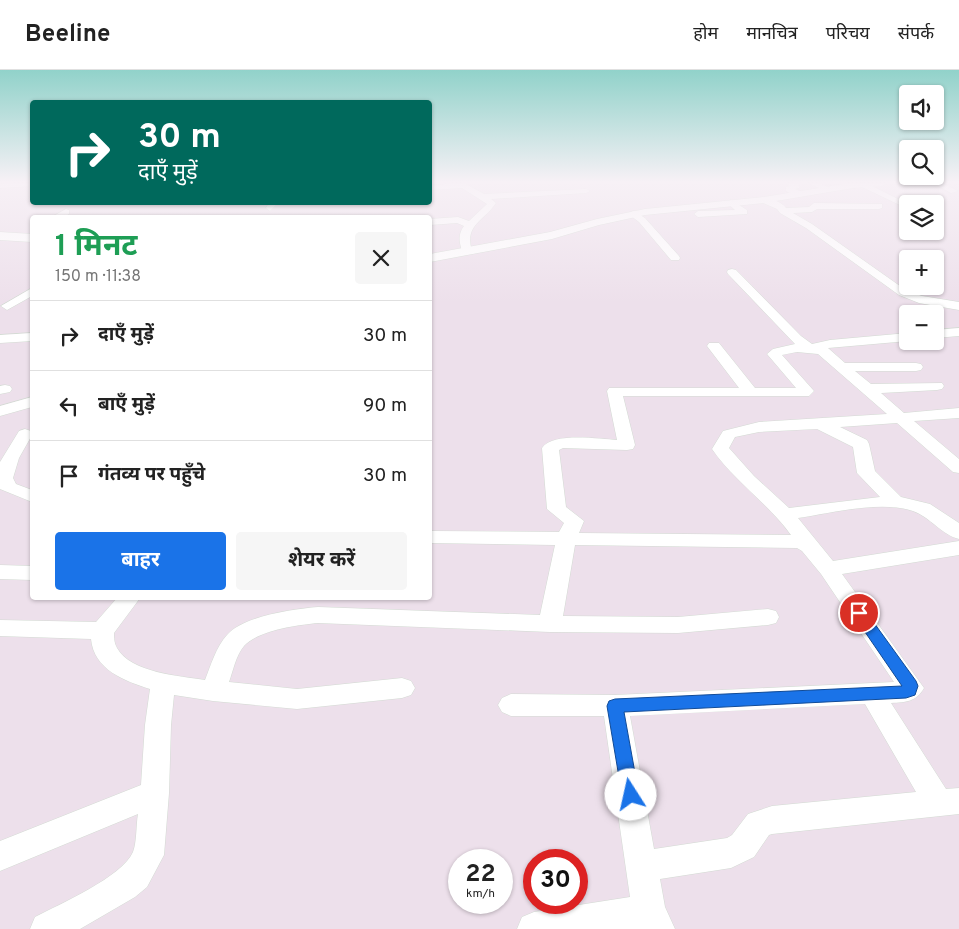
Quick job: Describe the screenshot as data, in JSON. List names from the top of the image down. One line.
{"page":{"header":"Beeline","nav":["होम","मानचित्र","परिचय","संपर्क"],"map_buttons":["+","−"],"turn":["30 m","दाएँ मुड़ें"],"heading":["1 मिनट","150 m · 11:38"],"list":[{"name":"दाएँ मुड़ें","value":"30 m"},{"name":"बाएँ मुड़ें","value":"90 m"},{"name":"गंतव्य पर पहुँचे","value":"30 m"}],"buttons":["बाहर","शेयर करें"],"speed":"22 km/h","limit":"30"}}
